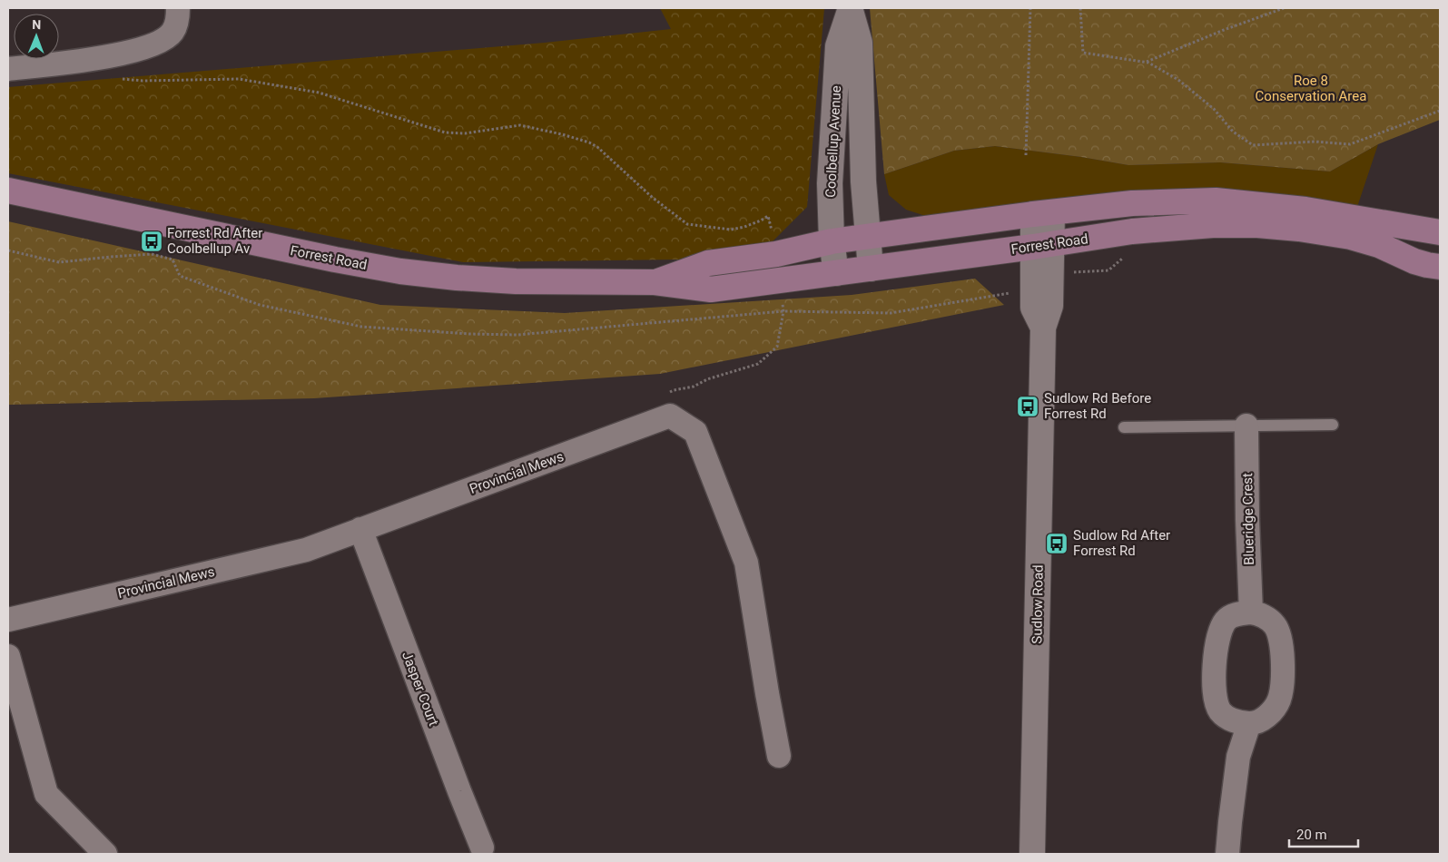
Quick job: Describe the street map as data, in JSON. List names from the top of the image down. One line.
{"streets":{"main road":["Forrest Road"],"street":["Coolbellup Avenue","Provincial Mews","Blueridge Crest","Sudlow Road","Jasper Court"]},"crossings":[["Coolbellup Avenue","Forrest Road"],["Forrest Road","Sudlow Road"],["Provincial Mews","Jasper Court"]],"parks":["Roe 8 Conservation Area"],"places":{"bus stop":["Forrest Rd After Coolbellup Av","Sudlow Rd Before Forrest Rd","Sudlow Rd After Forrest Rd"]},"scale_bar":"20 m","north":"top"}
